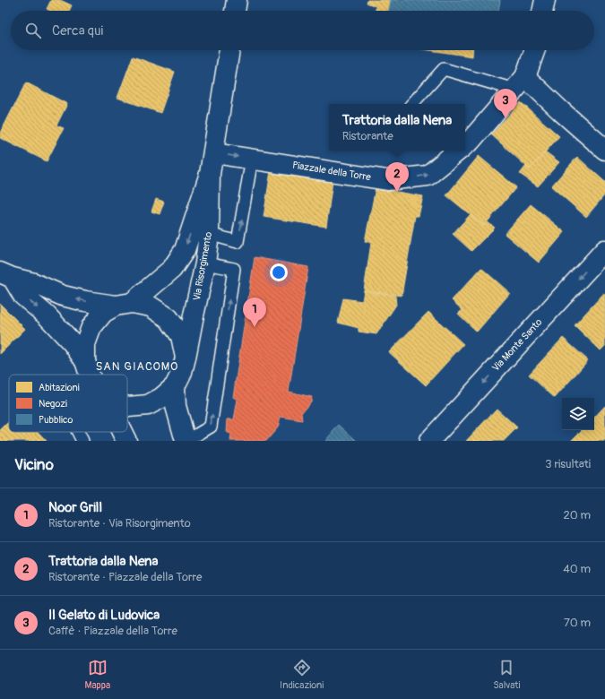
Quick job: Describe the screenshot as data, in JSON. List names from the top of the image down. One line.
{"streets":{"street":["Piazzale della Torre","Via Risorgimento","Via Monte Santo"]},"crossings":[["Piazzale della Torre","Via Risorgimento"]],"one_way":["Piazzale della Torre","Via Monte Santo"],"districts":["SAN GIACOMO"],"legend":["Abitazioni","Negozi","Pubblico"],"page":{"search":"Cerca qui","pins":["3","2","1"],"popup":["Trattoria dalla Nena","Ristorante"],"heading":["Vicino","3 risultati"],"list":[{"mark":"1","name":"Noor Grill","note":"Ristorante · Via Risorgimento","value":"20 m"},{"mark":"2","name":"Trattoria dalla Nena","note":"Ristorante · Piazzale della Torre","value":"40 m"},{"mark":"3","name":"Il Gelato di Ludovica","note":"Caffè · Piazzale della Torre","value":"70 m"}],"nav":["Mappa","Indicazioni","Salvati"]}}
